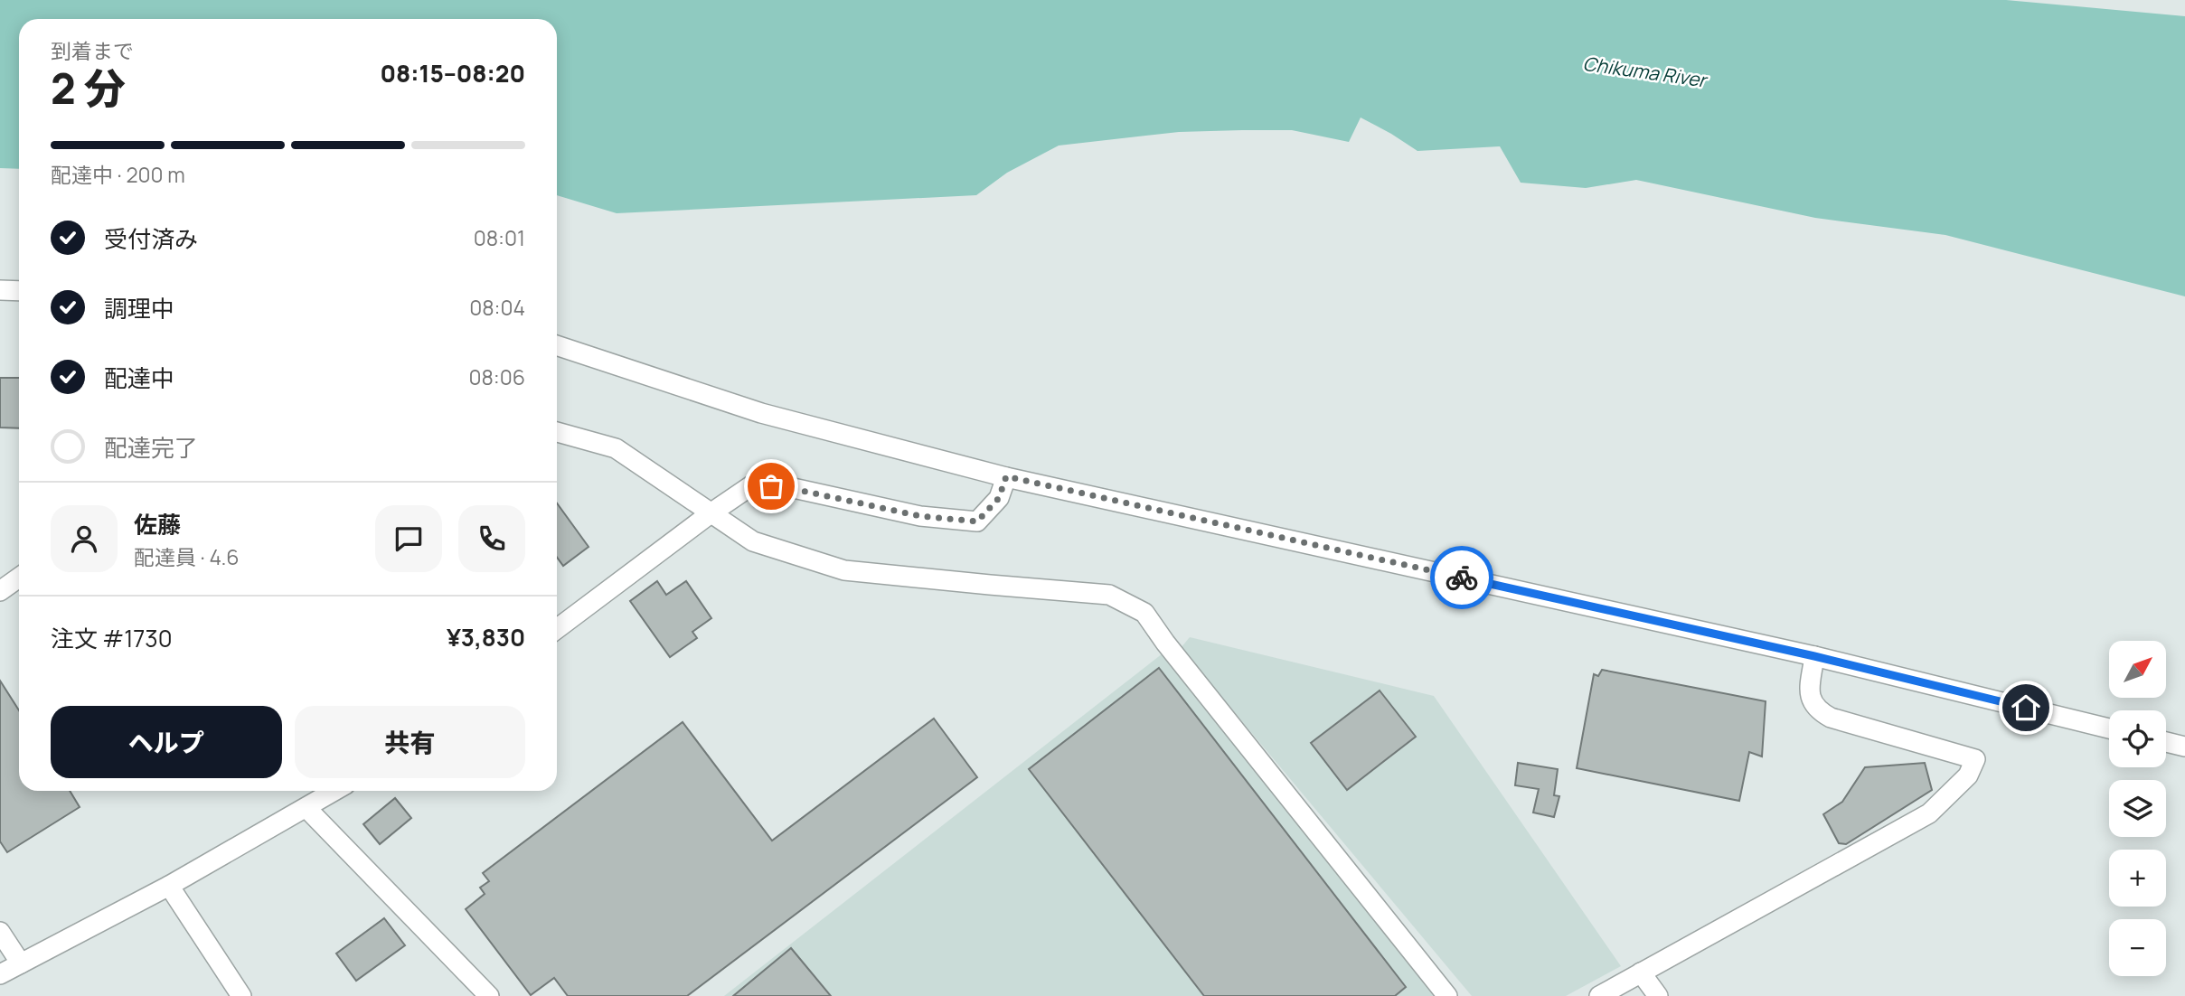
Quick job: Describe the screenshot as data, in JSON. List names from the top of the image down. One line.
{"water":["Chikuma River"],"north":"top right","page":{"heading":["2 分","到着まで","08:15–08:20"],"panel":["佐藤","配達員 · 4.6","注文 #1730","¥3,830"],"bar":"配達中 · 200 m","list":[["受付済み","08:01"],["調理中","08:04"],["配達中","08:06"],"配達完了"],"map_buttons":["+","−"],"buttons":["ヘルプ","共有"]}}
